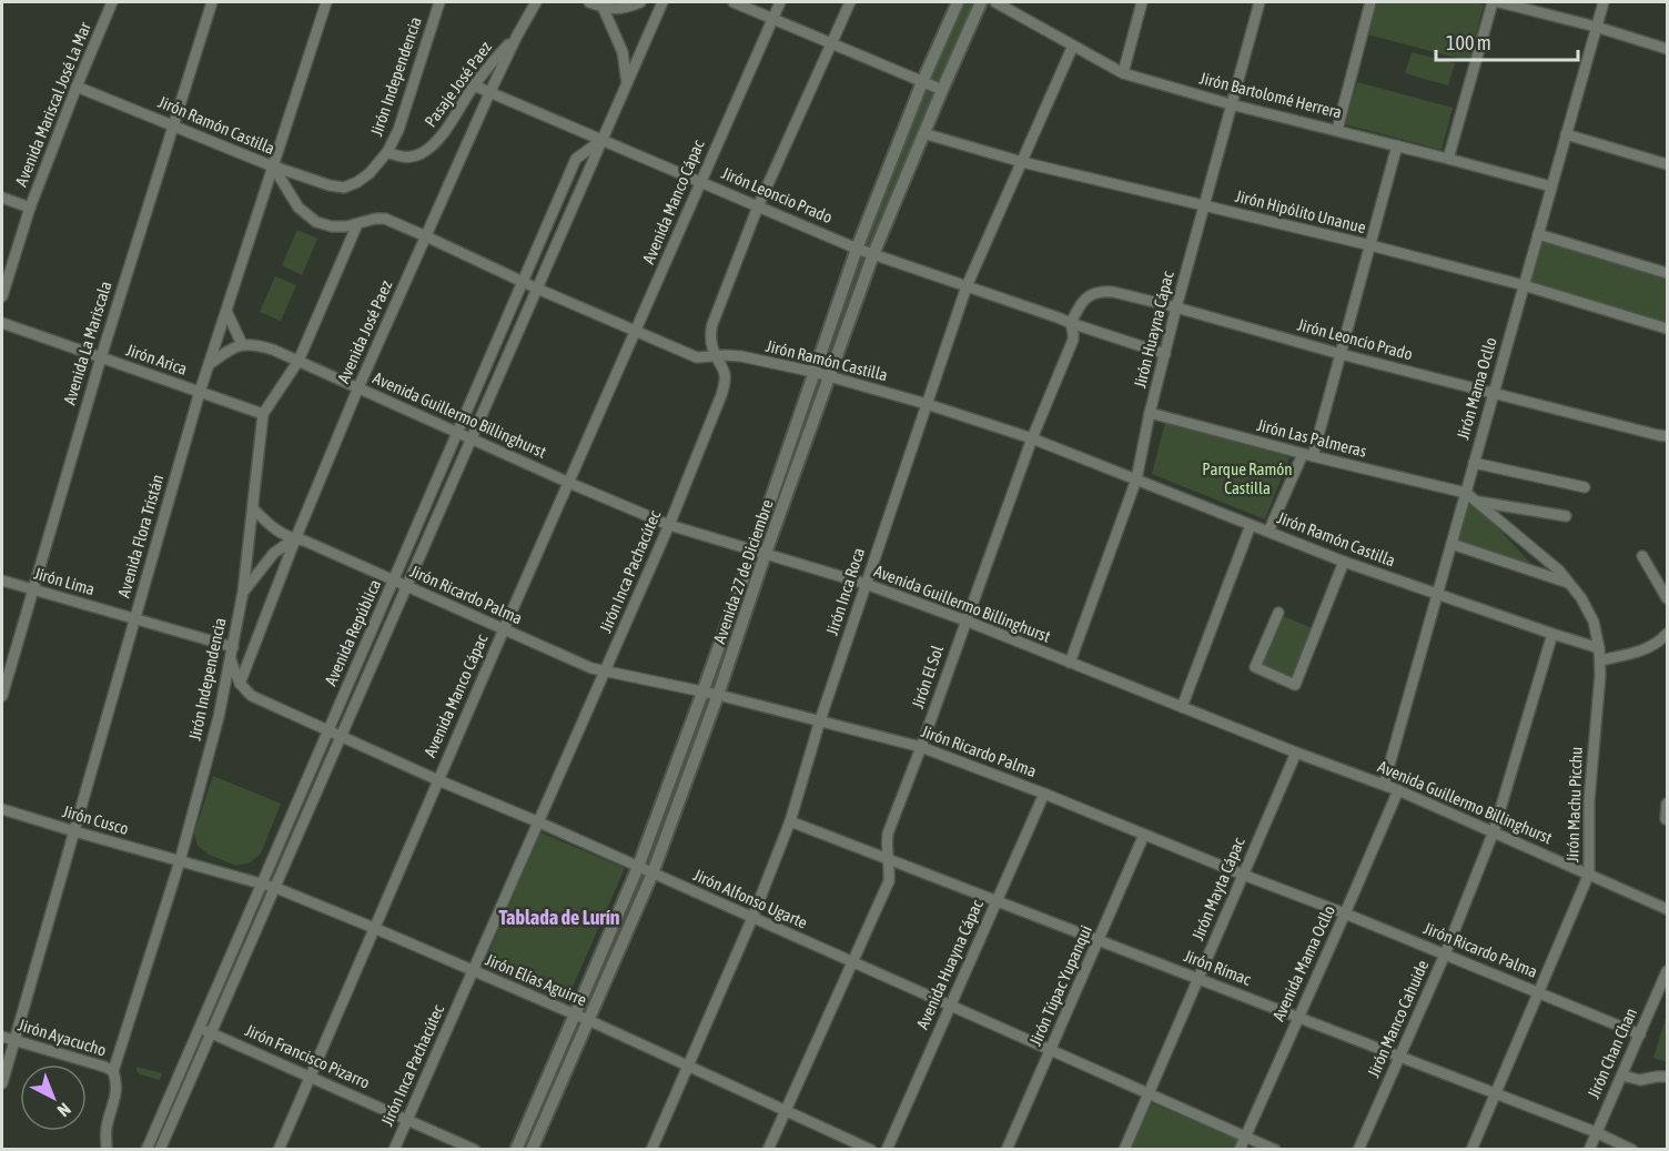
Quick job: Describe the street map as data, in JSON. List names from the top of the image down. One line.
{"streets":{"street":["Jirón Independencia","Pasaje José Paez","Jirón Bartolomé Herrera","Avenida Mariscal José La Mar","Jirón Ramón Castilla","Jirón Leoncio Prado","Avenida Manco Cápac","Jirón Hipólito Unanue","Jirón Huayna Cápac","Avenida José Paez","Avenida La Mariscala","Jirón Arica","Jirón Mama Ocllo","Avenida Guillermo Billinghurst","Jirón Las Palmeras","Avenida Flora Tristán","Jirón Inca Pachacútec","Avenida 27 de Diciembre","Jirón Lima","Jirón Inca Roca","Jirón Ricardo Palma","Avenida República","Jirón El Sol","Jirón Machu Picchu","Jirón Cusco","Jirón Mayta Cápac","Jirón Alfonso Ugarte","Avenida Mama Ocllo","Avenida Huayna Cápac","Jirón Rímac","Jirón Elías Aguirre","Jirón Túpac Yupanqui","Jirón Manco Cahuide","Jirón Ayacucho","Jirón Chan Chan","Jirón Francisco Pizarro"]},"crossings":[["Jirón Independencia","Pasaje José Paez"],["Jirón Independencia","Jirón Ramón Castilla"],["Jirón Independencia","Jirón Arica"],["Jirón Independencia","Avenida Guillermo Billinghurst"],["Jirón Independencia","Avenida Flora Tristán"],["Jirón Independencia","Jirón Lima"],["Jirón Independencia","Jirón Ricardo Palma"],["Jirón Independencia","Jirón Cusco"],["Jirón Independencia","Jirón Elías Aguirre"],["Jirón Independencia","Jirón Ayacucho"],["Pasaje José Paez","Jirón Leoncio Prado"],["Pasaje José Paez","Avenida José Paez"],["Jirón Bartolomé Herrera","Jirón Huayna Cápac"],["Jirón Bartolomé Herrera","Jirón Mama Ocllo"],["Jirón Bartolomé Herrera","Jirón Inca Roca"],["Avenida Mariscal José La Mar","Jirón Ramón Castilla"],["Jirón Ramón Castilla","Avenida Manco Cápac"],["Jirón Ramón Castilla","Jirón Huayna Cápac"],["Jirón Ramón Castilla","Avenida José Paez"],["Jirón Ramón Castilla","Avenida La Mariscala"],["Jirón Ramón Castilla","Jirón Mama Ocllo"],["Jirón Ramón Castilla","Avenida Flora Tristán"],["Jirón Ramón Castilla","Jirón Inca Pachacútec"],["Jirón Ramón Castilla","Avenida 27 de Diciembre"],["Jirón Ramón Castilla","Jirón Inca Roca"],["Jirón Ramón Castilla","Avenida República"],["Jirón Ramón Castilla","Jirón El Sol"],["Jirón Ramón Castilla","Jirón Machu Picchu"],["Jirón Ramón Castilla","Jirón Manco Cahuide"],["Jirón Leoncio Prado","Avenida Manco Cápac"],["Jirón Leoncio Prado","Jirón Huayna Cápac"],["Jirón Leoncio Prado","Avenida José Paez"],["Jirón Leoncio Prado","Jirón Mama Ocllo"],["Jirón Leoncio Prado","Jirón Inca Pachacútec"],["Jirón Leoncio Prado","Avenida 27 de Diciembre"],["Jirón Leoncio Prado","Jirón Inca Roca"],["Jirón Leoncio Prado","Avenida República"],["Jirón Leoncio Prado","Jirón El Sol"],["Avenida Manco Cápac","Avenida Guillermo Billinghurst"],["Avenida Manco Cápac","Jirón Ricardo Palma"],["Avenida Manco Cápac","Jirón Alfonso Ugarte"],["Avenida Manco Cápac","Jirón Elías Aguirre"],["Avenida Manco Cápac","Jirón Francisco Pizarro"],["Jirón Hipólito Unanue","Jirón Huayna Cápac"],["Jirón Hipólito Unanue","Jirón Mama Ocllo"],["Jirón Hipólito Unanue","Avenida 27 de Diciembre"],["Jirón Hipólito Unanue","Jirón Inca Roca"],["Jirón Huayna Cápac","Avenida Guillermo Billinghurst"],["Jirón Huayna Cápac","Jirón Las Palmeras"],["Avenida José Paez","Avenida Guillermo Billinghurst"],["Avenida José Paez","Jirón Ricardo Palma"],["Avenida José Paez","Jirón Alfonso Ugarte"],["Avenida La Mariscala","Jirón Arica"],["Avenida La Mariscala","Jirón Lima"],["Jirón Arica","Avenida Flora Tristán"],["Jirón Mama Ocllo","Avenida Guillermo Billinghurst"],["Jirón Mama Ocllo","Jirón Las Palmeras"],["Jirón Mama Ocllo","Jirón Machu Picchu"],["Avenida Guillermo Billinghurst","Jirón Inca Pachacútec"],["Avenida Guillermo Billinghurst","Avenida 27 de Diciembre"],["Avenida Guillermo Billinghurst","Jirón Inca Roca"],["Avenida Guillermo Billinghurst","Avenida República"],["Avenida Guillermo Billinghurst","Jirón El Sol"],["Avenida Guillermo Billinghurst","Jirón Machu Picchu"],["Avenida Guillermo Billinghurst","Jirón Mayta Cápac"],["Avenida Guillermo Billinghurst","Avenida Mama Ocllo"],["Avenida Guillermo Billinghurst","Jirón Manco Cahuide"],["Jirón Las Palmeras","Jirón Machu Picchu"],["Avenida Flora Tristán","Jirón Lima"],["Avenida Flora Tristán","Jirón Cusco"],["Avenida Flora Tristán","Jirón Ayacucho"],["Jirón Inca Pachacútec","Jirón Ricardo Palma"],["Jirón Inca Pachacútec","Jirón Alfonso Ugarte"],["Jirón Inca Pachacútec","Jirón Elías Aguirre"],["Jirón Inca Pachacútec","Jirón Francisco Pizarro"],["Avenida 27 de Diciembre","Jirón Ricardo Palma"],["Avenida 27 de Diciembre","Jirón Alfonso Ugarte"],["Avenida 27 de Diciembre","Jirón Elías Aguirre"],["Jirón Inca Roca","Jirón Ricardo Palma"],["Jirón Inca Roca","Jirón Alfonso Ugarte"],["Jirón Inca Roca","Jirón Rímac"],["Jirón Inca Roca","Jirón Elías Aguirre"],["Jirón Ricardo Palma","Avenida República"],["Jirón Ricardo Palma","Jirón El Sol"],["Jirón Ricardo Palma","Jirón Machu Picchu"],["Jirón Ricardo Palma","Jirón Mayta Cápac"],["Jirón Ricardo Palma","Avenida Mama Ocllo"],["Jirón Ricardo Palma","Avenida Huayna Cápac"],["Jirón Ricardo Palma","Jirón Túpac Yupanqui"],["Jirón Ricardo Palma","Jirón Manco Cahuide"],["Jirón Ricardo Palma","Jirón Chan Chan"],["Avenida República","Jirón Alfonso Ugarte"],["Avenida República","Jirón Elías Aguirre"],["Avenida República","Jirón Francisco Pizarro"],["Jirón El Sol","Jirón Alfonso Ugarte"],["Jirón El Sol","Jirón Rímac"],["Jirón El Sol","Jirón Elías Aguirre"],["Jirón Machu Picchu","Jirón Rímac"],["Jirón Cusco","Jirón Elías Aguirre"],["Jirón Mayta Cápac","Jirón Alfonso Ugarte"],["Jirón Mayta Cápac","Jirón Rímac"],["Jirón Alfonso Ugarte","Avenida Mama Ocllo"],["Jirón Alfonso Ugarte","Avenida Huayna Cápac"],["Jirón Alfonso Ugarte","Jirón Túpac Yupanqui"],["Avenida Mama Ocllo","Jirón Rímac"],["Avenida Huayna Cápac","Jirón Rímac"],["Jirón Rímac","Jirón Túpac Yupanqui"],["Jirón Rímac","Jirón Manco Cahuide"],["Jirón Rímac","Jirón Chan Chan"]],"districts":["Tablada de Lurín"],"parks":["Parque Ramón Castilla"],"scale_bar":"100 m","north":"bottom right"}
